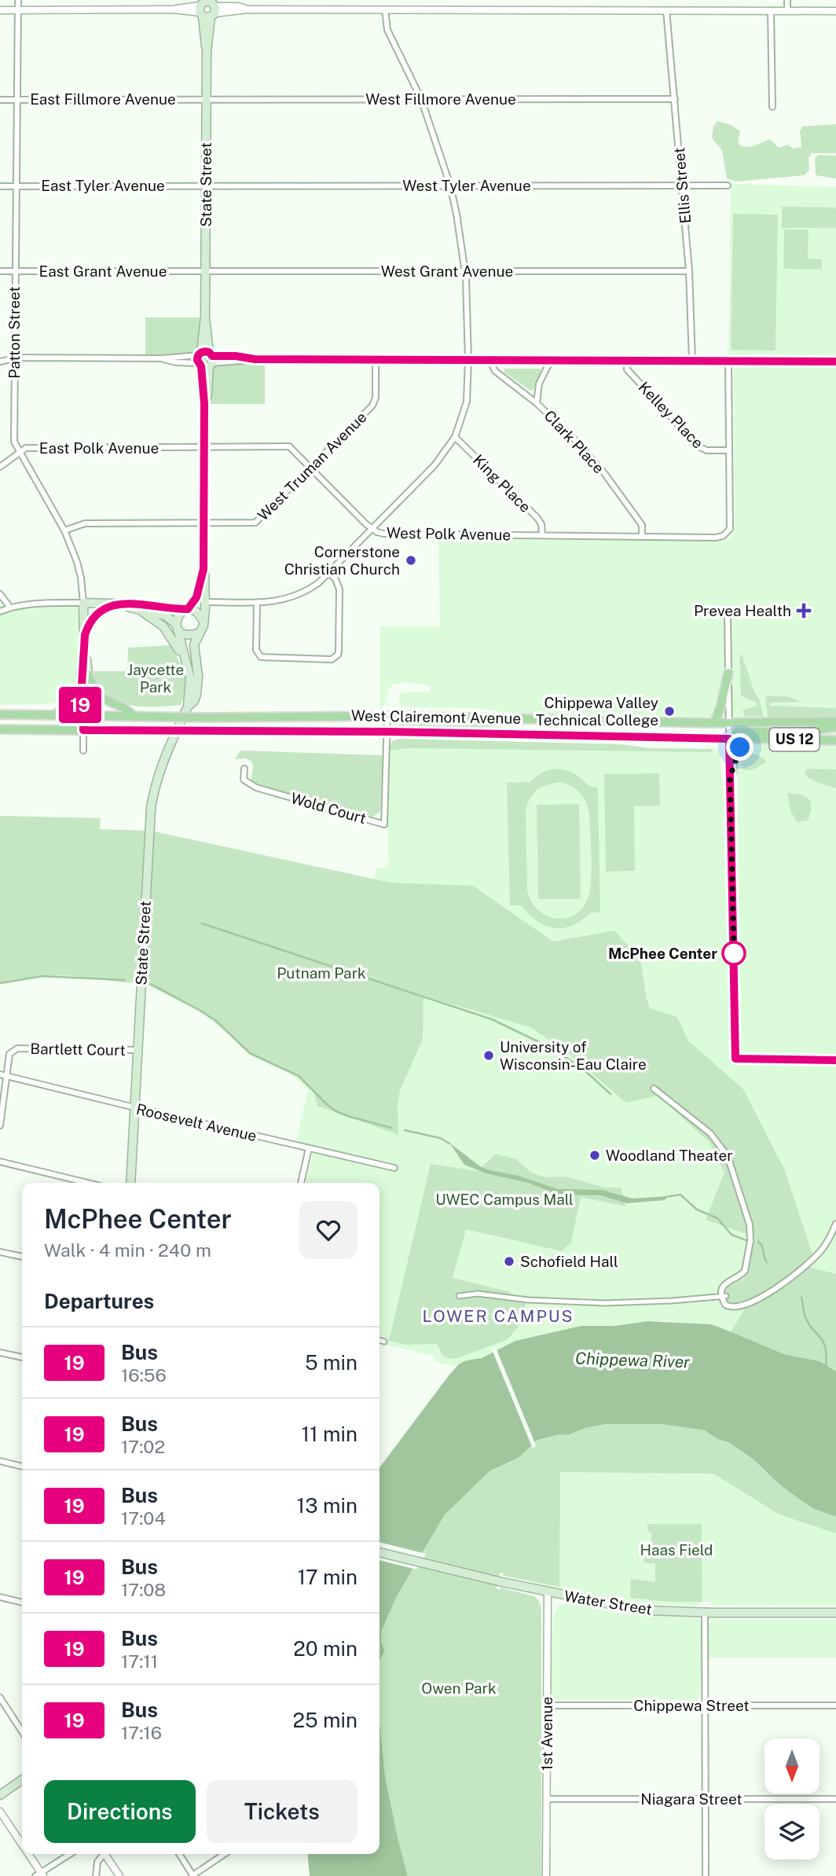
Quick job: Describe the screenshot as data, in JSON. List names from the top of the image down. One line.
{"streets":{"main road":["State Street","Patton Street","West Clairemont Avenue","US 12","Water Street"],"street":["East Fillmore Avenue","West Fillmore Avenue","East Tyler Avenue","West Tyler Avenue","Ellis Street","East Grant Avenue","West Grant Avenue","Kelley Place","Clark Place","East Polk Avenue","West Truman Avenue","King Place","West Polk Avenue","Wold Court","Bartlett Court","Roosevelt Avenue","Chippewa Street","1st Avenue","Niagara Street"]},"crossings":[["East Fillmore Avenue","West Fillmore Avenue"],["East Fillmore Avenue","State Street"],["East Fillmore Avenue","Patton Street"],["West Fillmore Avenue","State Street"],["West Fillmore Avenue","Ellis Street"],["State Street","East Tyler Avenue"],["State Street","West Tyler Avenue"],["State Street","East Grant Avenue"],["State Street","West Grant Avenue"],["State Street","East Polk Avenue"],["State Street","West Truman Avenue"],["State Street","West Polk Avenue"],["State Street","Bartlett Court"],["State Street","Roosevelt Avenue"],["East Tyler Avenue","West Tyler Avenue"],["East Tyler Avenue","Patton Street"],["West Tyler Avenue","Ellis Street"],["Ellis Street","West Grant Avenue"],["East Grant Avenue","West Grant Avenue"],["East Grant Avenue","Patton Street"],["Patton Street","East Polk Avenue"],["Patton Street","West Truman Avenue"],["Patton Street","West Clairemont Avenue"],["Patton Street","US 12"],["Kelley Place","West Polk Avenue"],["Clark Place","West Polk Avenue"],["East Polk Avenue","West Polk Avenue"],["West Truman Avenue","West Polk Avenue"],["King Place","West Polk Avenue"],["West Clairemont Avenue","US 12"],["West Clairemont Avenue","Wold Court"],["Bartlett Court","Roosevelt Avenue"],["Water Street","1st Avenue"],["Chippewa Street","1st Avenue"],["1st Avenue","Niagara Street"]],"districts":["LOWER CAMPUS"],"water":["Chippewa River"],"parks":["Jaycette Park","Putnam Park","UWEC Campus Mall","Haas Field","Owen Park"],"places":{"other":["Cornerstone Christian Church","Chippewa Valley Technical College","McPhee Center","University of Wisconsin-Eau Claire","Woodland Theater","Schofield Hall"],"health":["Prevea Health"]},"lines":["bus line 19"],"north":"bottom","page":{"on_map":"19","heading":[["McPhee Center","Walk · 4 min · 240 m"],"Departures"],"list":[{"mark":"19","name":"Bus","note":"16:56","value":"5 min"},{"mark":"19","name":"Bus","note":"17:02","value":"11 min"},{"mark":"19","name":"Bus","note":"17:04","value":"13 min"},{"mark":"19","name":"Bus","note":"17:08","value":"17 min"},{"mark":"19","name":"Bus","note":"17:11","value":"20 min"},{"mark":"19","name":"Bus","note":"17:16","value":"25 min"}],"buttons":["Directions","Tickets"]}}
